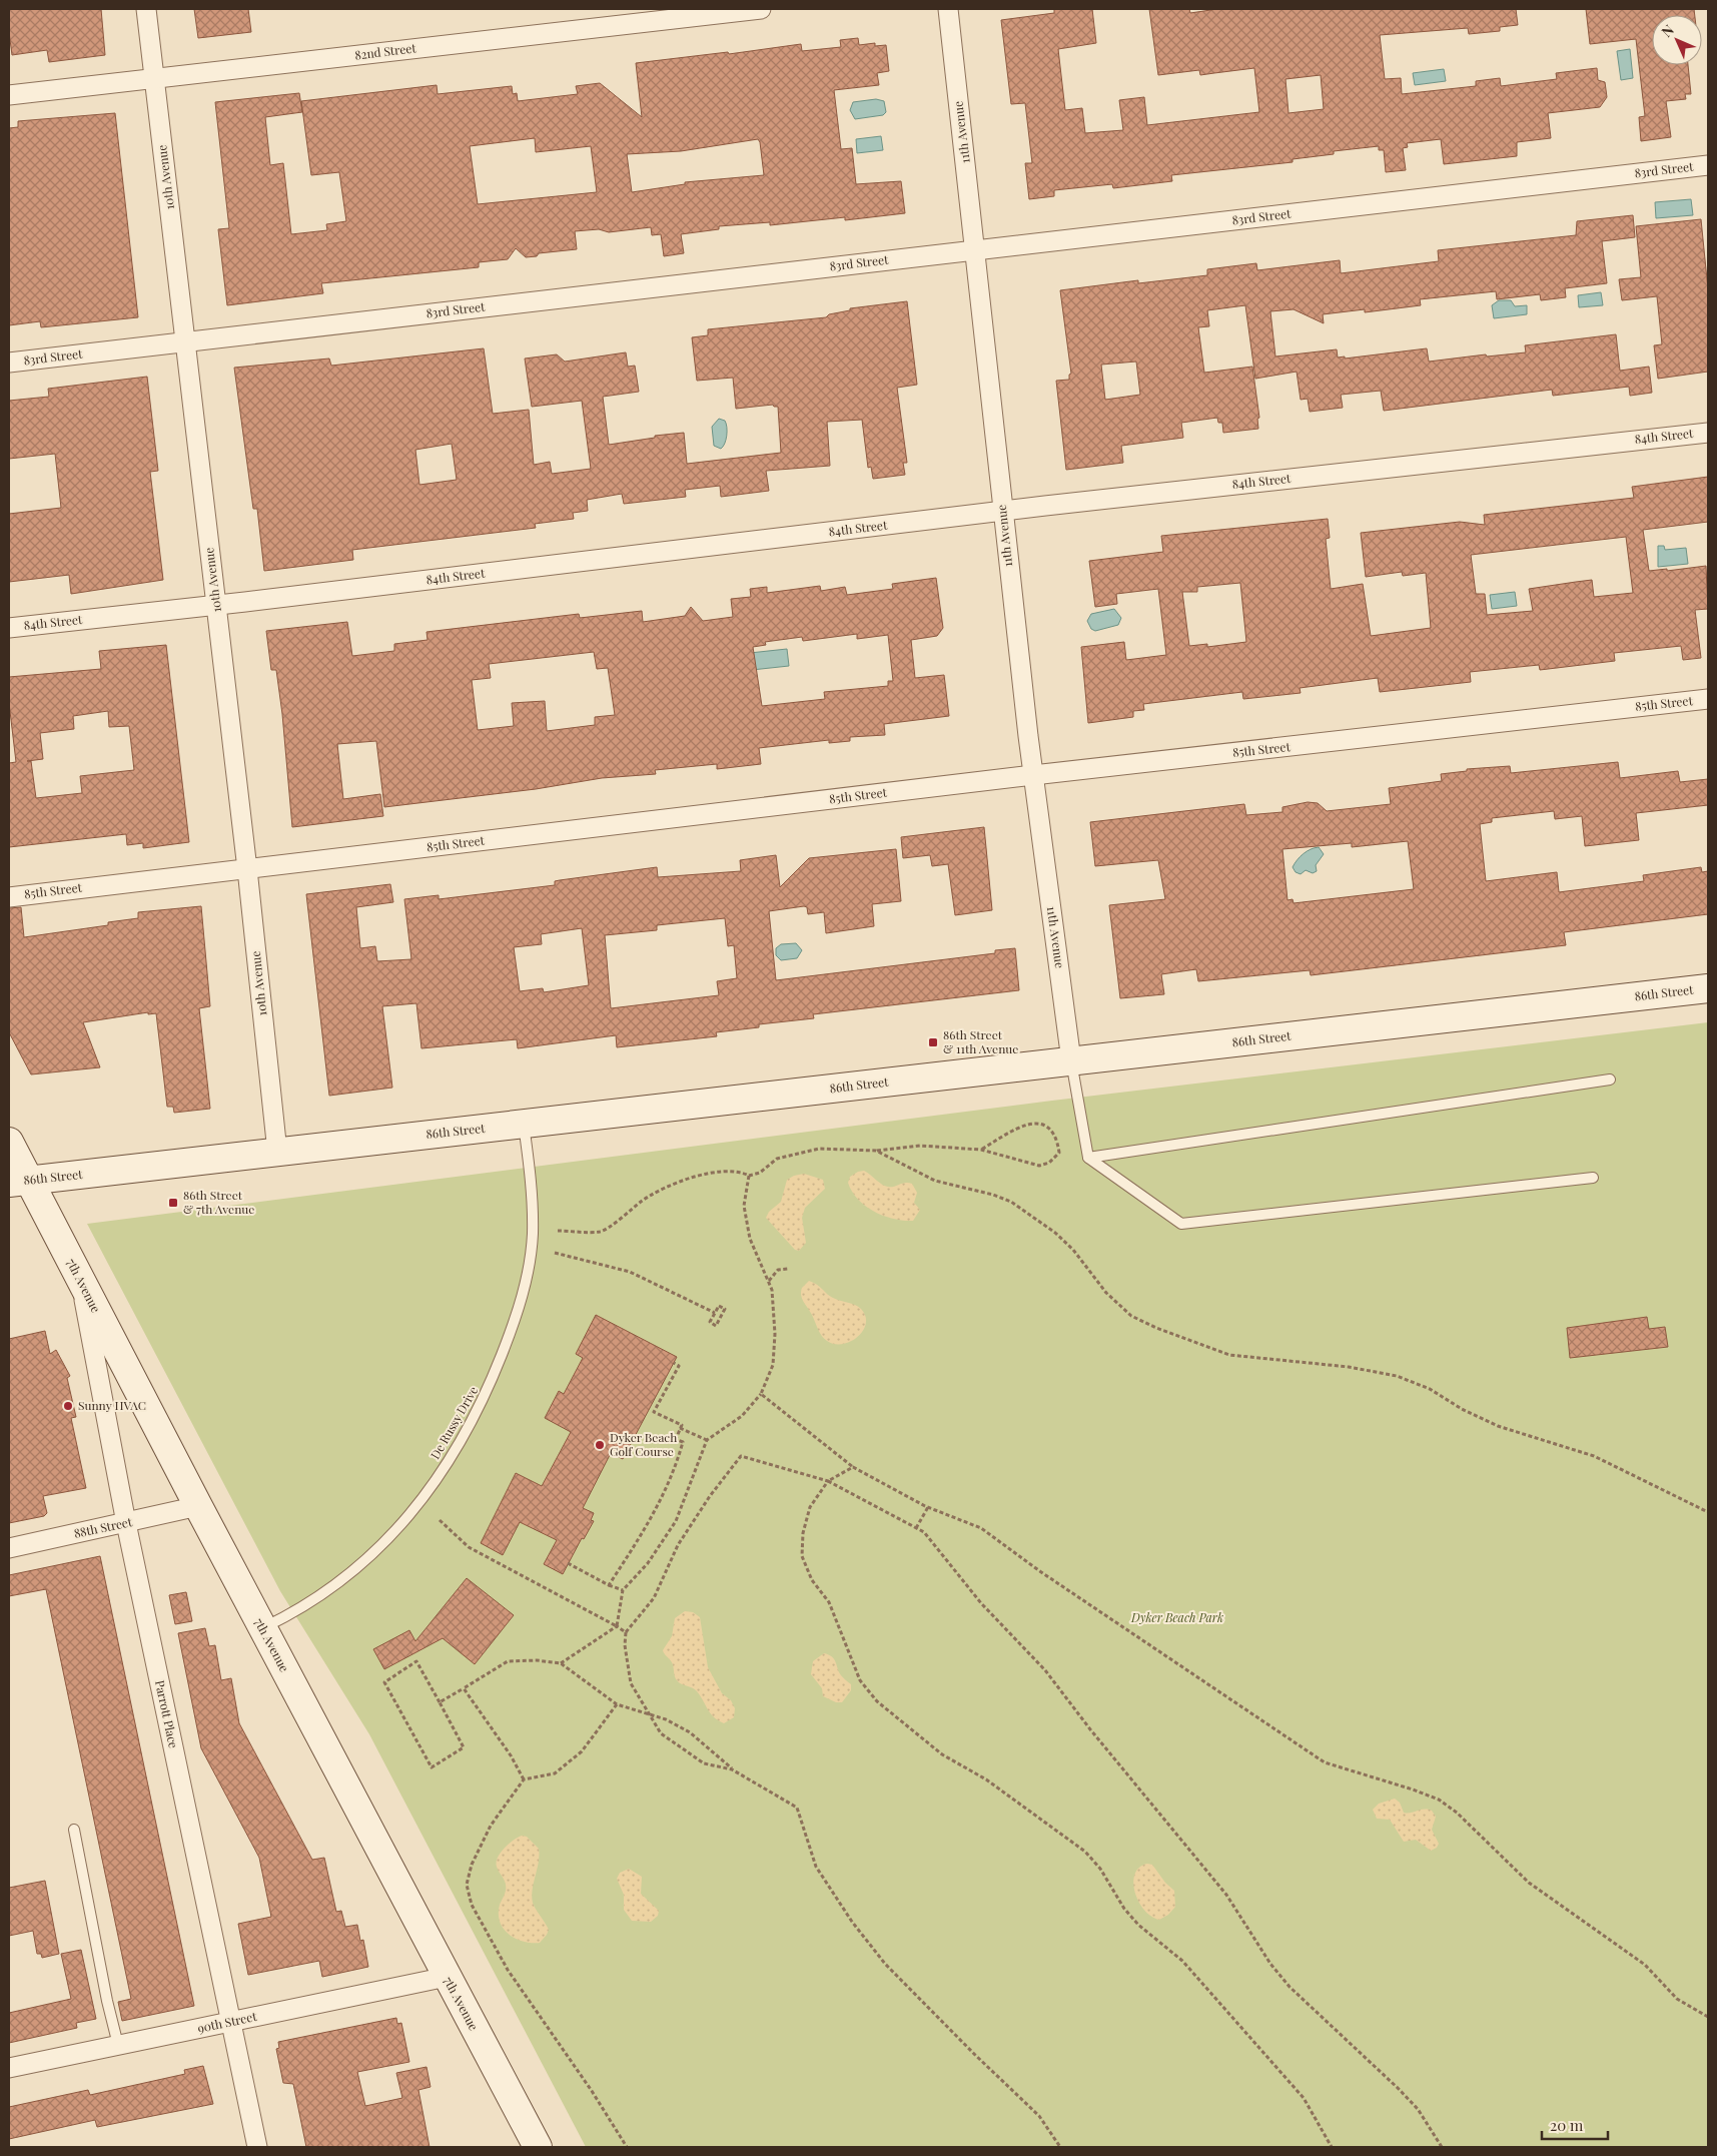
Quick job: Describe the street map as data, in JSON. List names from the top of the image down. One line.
{"streets":{"main road":["86th Street","7th Avenue"],"street":["82nd Street","11th Avenue","83rd Street","10th Avenue","84th Street","85th Street","88th Street","Parrott Place","90th Street"],"lane":["De Russy Drive"]},"crossings":[["82nd Street","10th Avenue"],["11th Avenue","83rd Street"],["11th Avenue","84th Street"],["11th Avenue","85th Street"],["11th Avenue","86th Street"],["83rd Street","10th Avenue"],["10th Avenue","84th Street"],["10th Avenue","85th Street"],["10th Avenue","86th Street"],["86th Street","7th Avenue"],["86th Street","De Russy Drive"],["7th Avenue","De Russy Drive"],["7th Avenue","88th Street"],["7th Avenue","Parrott Place"],["7th Avenue","90th Street"],["88th Street","Parrott Place"],["Parrott Place","90th Street"]],"parks":["Dyker Beach Park"],"places":{"transit":["86th Street & 11th Avenue","86th Street & 7th Avenue"],"other":["Sunny HVAC","Dyker Beach Golf Course"]},"scale_bar":"20 m","north":"top left"}
